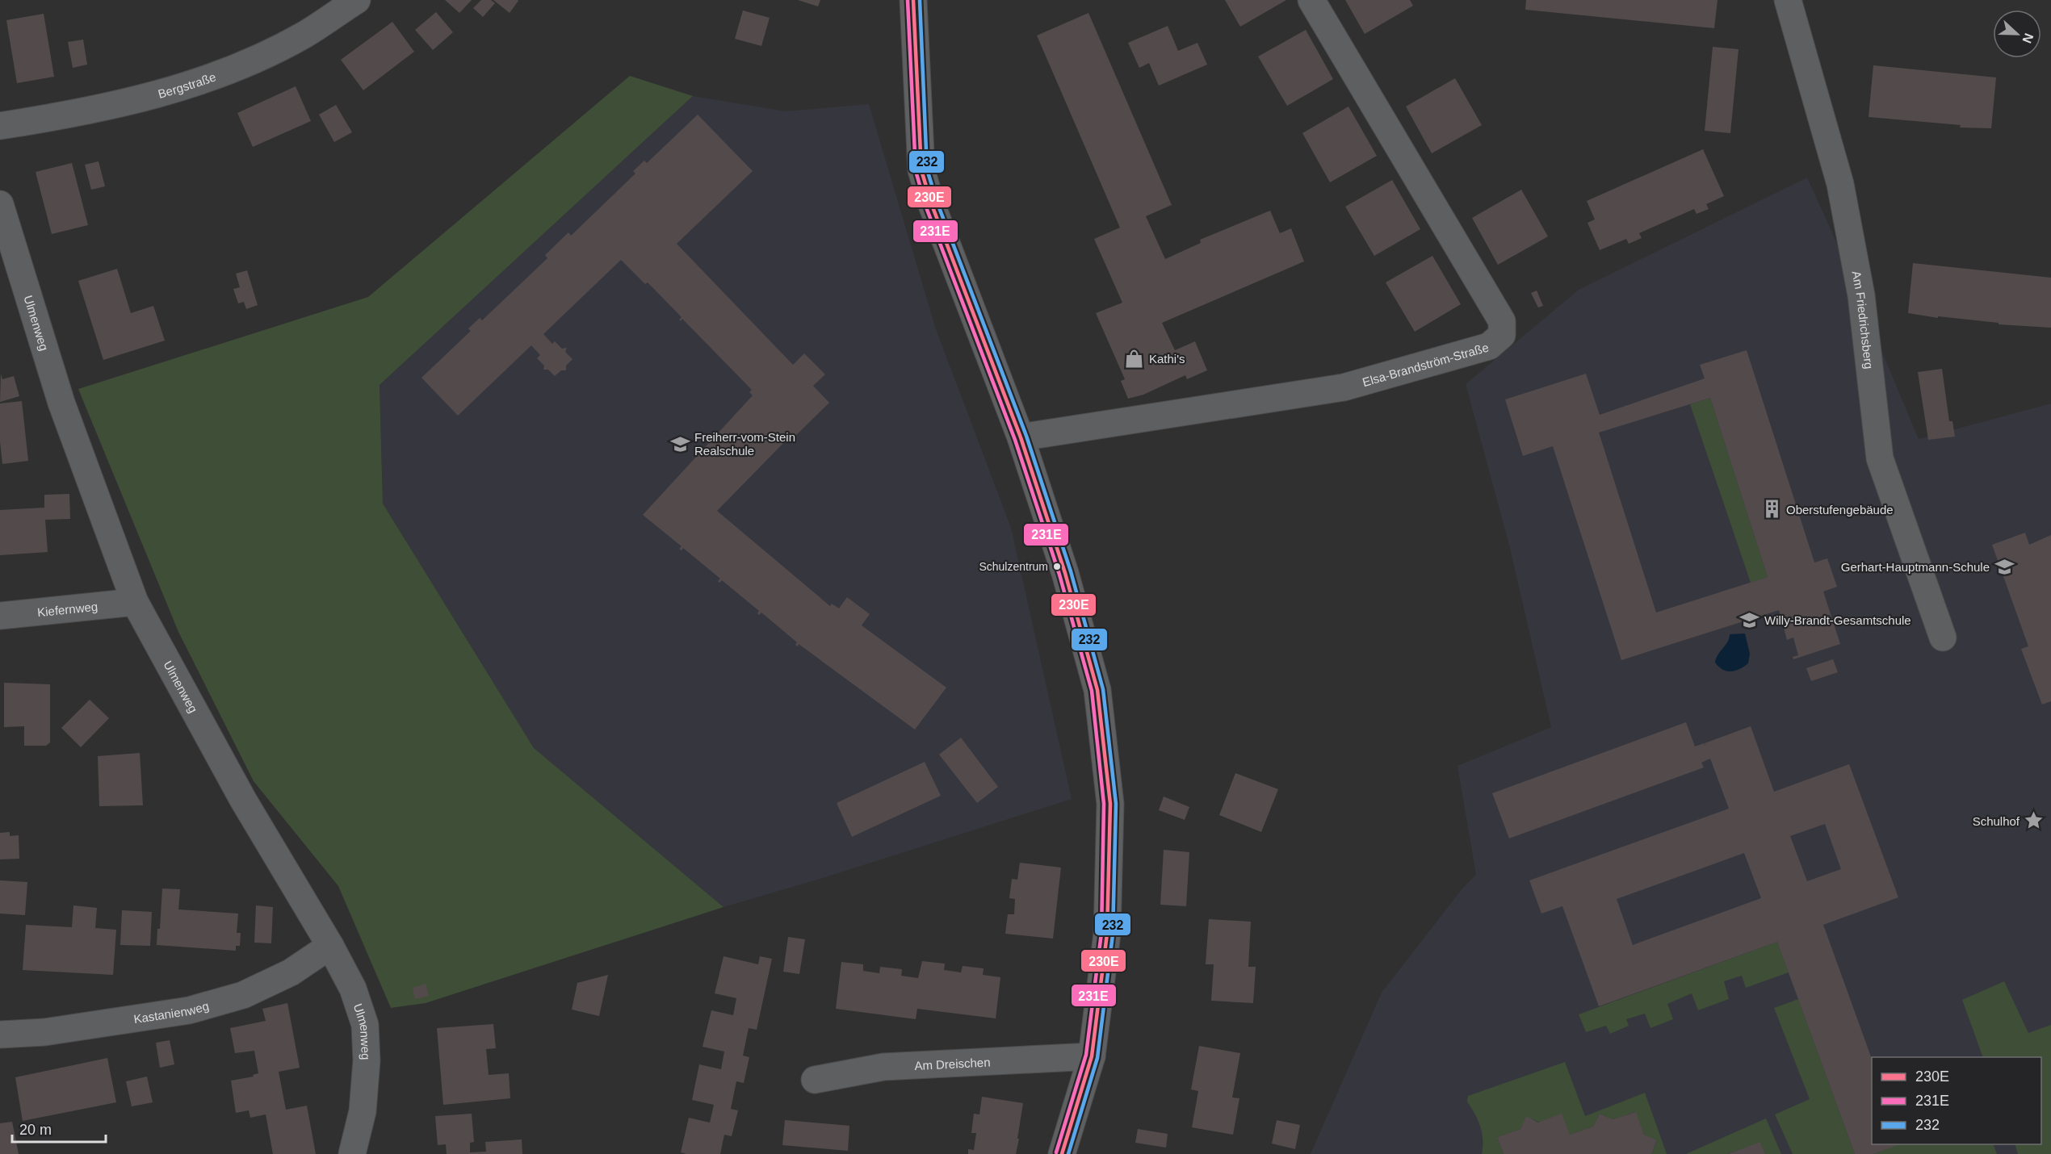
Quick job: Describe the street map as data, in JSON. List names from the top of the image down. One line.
{"streets":{"street":["Bergstraße","Am Friedrichsberg","Ulmenweg","Elsa-Brandström-Straße","Kiefernweg","Kastanienweg","Am Dreischen"]},"crossings":[["Ulmenweg","Kiefernweg"],["Ulmenweg","Kastanienweg"]],"places":{"shop":["Kathi's"],"school or university":["Freiherr-vom-Stein Realschule","Gerhart-Hauptmann-Schule","Willy-Brandt-Gesamtschule"],"building":["Oberstufengebäude"],"other":["Schulzentrum"],"place":["Schulhof"]},"lines":["transit line 230E","transit line 231E","transit line 232"],"legend":["230E","231E","232"],"scale_bar":"20 m","north":"right"}
